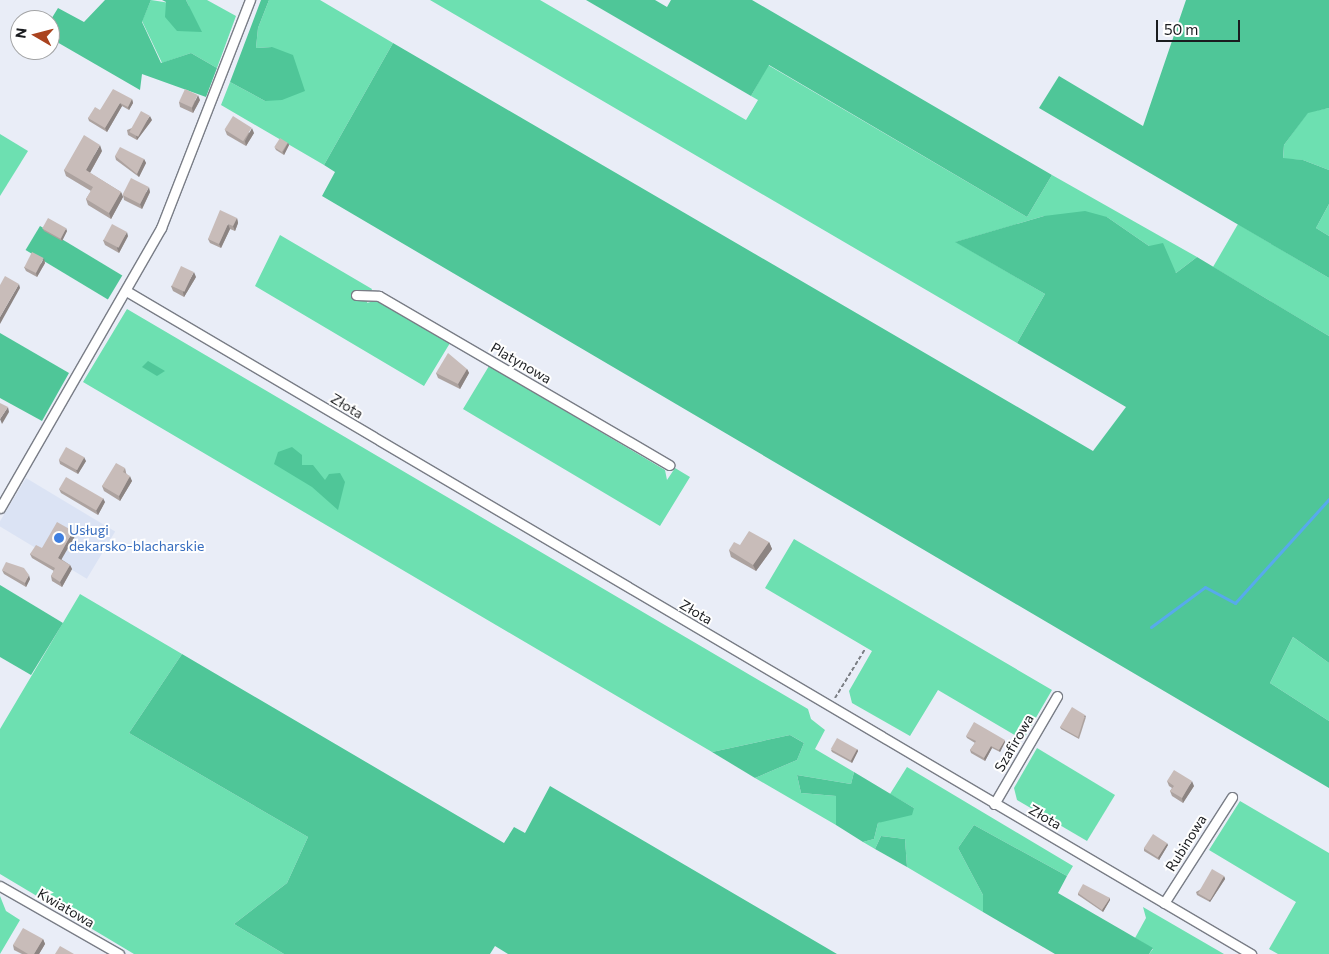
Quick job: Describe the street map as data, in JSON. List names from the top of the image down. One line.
{"streets":{"street":["Platynowa","Złota","Szafirowa","Rubinowa","Kwiatowa"]},"crossings":[["Złota","Szafirowa"],["Złota","Rubinowa"]],"places":["Usługi dekarsko-blacharskie"],"scale_bar":"50 m","north":"left"}
